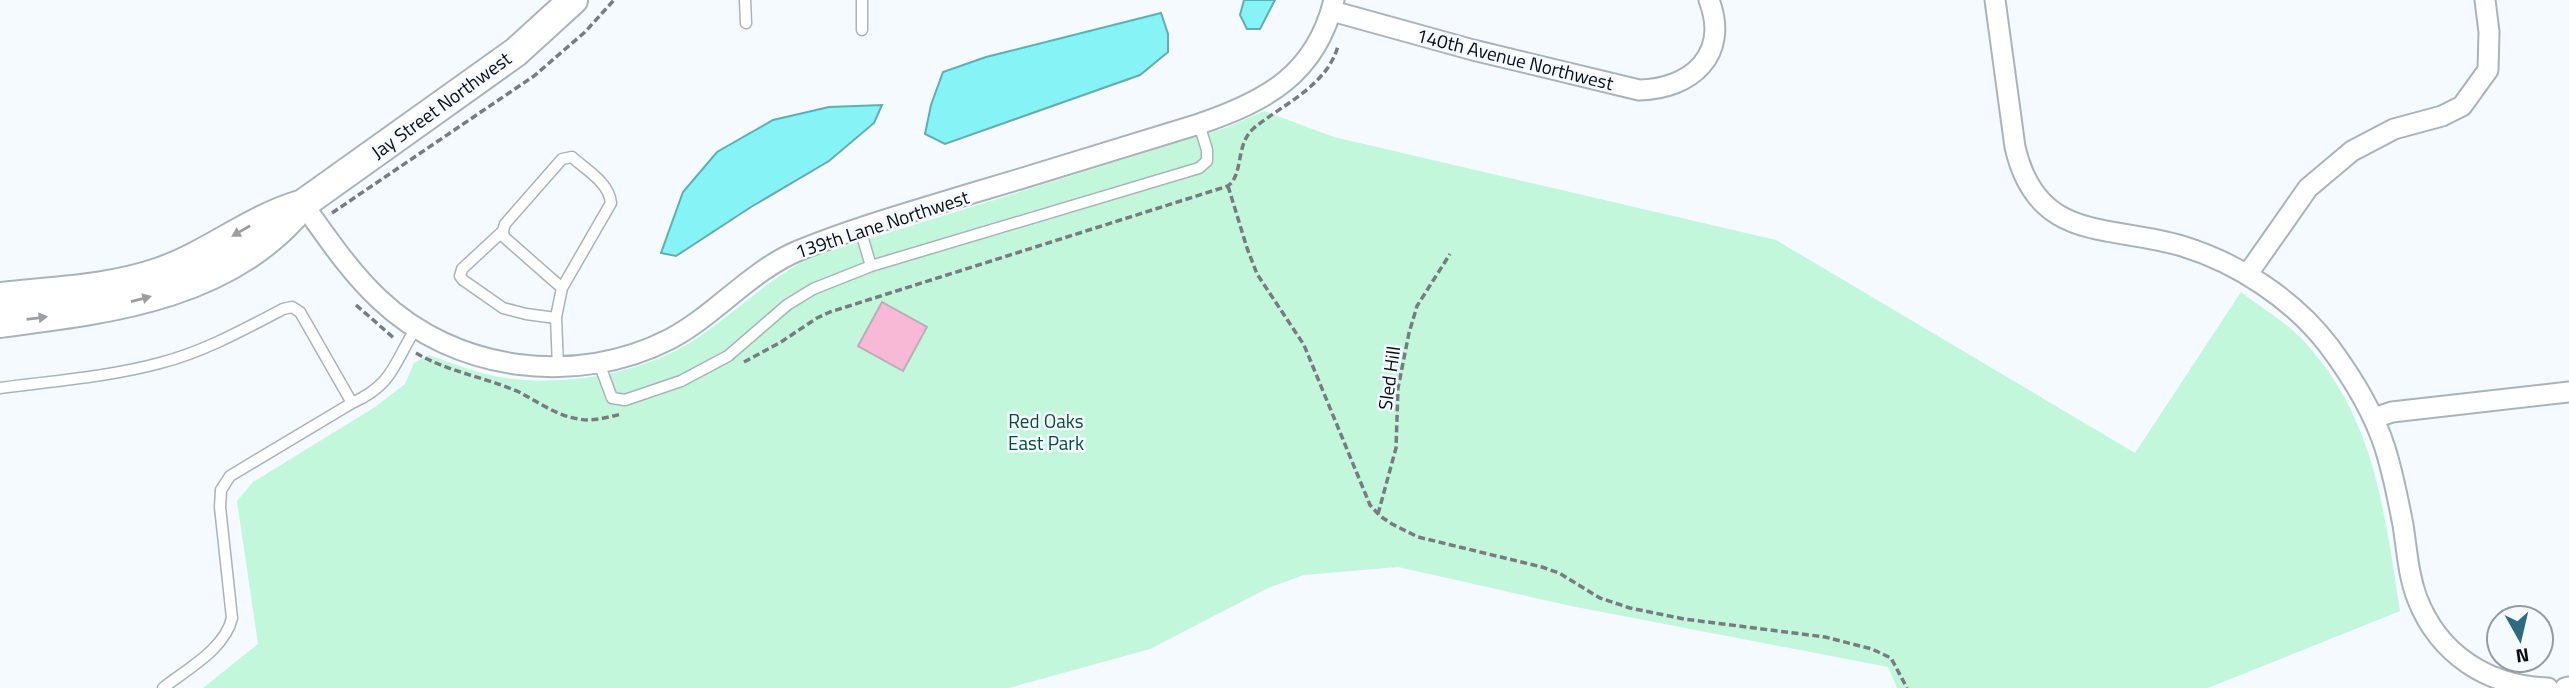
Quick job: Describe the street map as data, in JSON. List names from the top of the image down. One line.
{"streets":{"street":["140th Avenue Northwest","Jay Street Northwest","139th Lane Northwest"],"path":["Sled Hill"]},"crossings":[["140th Avenue Northwest","139th Lane Northwest"],["Jay Street Northwest","139th Lane Northwest"]],"parks":["Red Oaks East Park"],"north":"bottom"}
